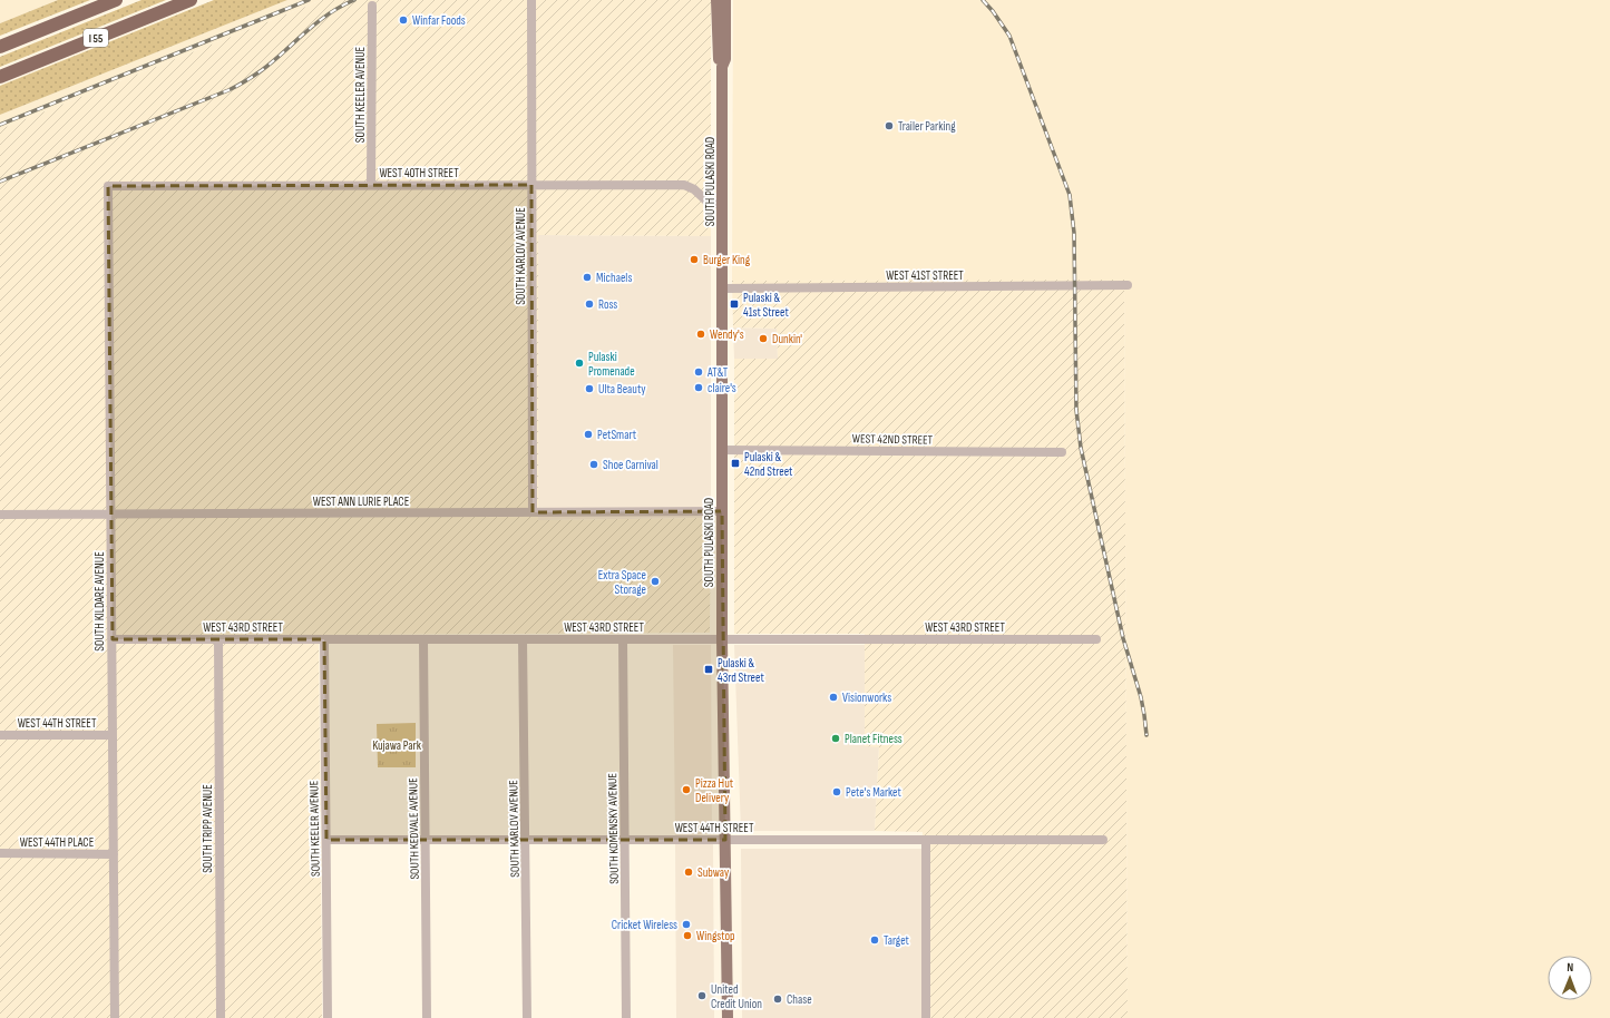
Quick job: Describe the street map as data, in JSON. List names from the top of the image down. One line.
{"streets":{"highway":["I 55"],"main road":["SOUTH PULASKI ROAD"],"street":["SOUTH KEELER AVENUE","WEST 40TH STREET","SOUTH KARLOV AVENUE","WEST 41ST STREET","WEST 42ND STREET","WEST ANN LURIE PLACE","SOUTH KILDARE AVENUE","WEST 43RD STREET","WEST 44TH STREET","SOUTH TRIPP AVENUE","SOUTH KEDVALE AVENUE","SOUTH KOMENSKY AVENUE","WEST 44TH PLACE"]},"crossings":[["SOUTH KEELER AVENUE","WEST 40TH STREET"],["SOUTH KEELER AVENUE","WEST 43RD STREET"],["SOUTH KEELER AVENUE","WEST 44TH STREET"],["WEST 40TH STREET","SOUTH PULASKI ROAD"],["WEST 40TH STREET","SOUTH KARLOV AVENUE"],["WEST 40TH STREET","SOUTH KILDARE AVENUE"],["SOUTH PULASKI ROAD","WEST 41ST STREET"],["SOUTH PULASKI ROAD","WEST 42ND STREET"],["SOUTH PULASKI ROAD","WEST ANN LURIE PLACE"],["SOUTH PULASKI ROAD","WEST 43RD STREET"],["SOUTH PULASKI ROAD","WEST 44TH STREET"],["SOUTH KARLOV AVENUE","WEST ANN LURIE PLACE"],["SOUTH KARLOV AVENUE","WEST 43RD STREET"],["SOUTH KARLOV AVENUE","WEST 44TH STREET"],["WEST ANN LURIE PLACE","SOUTH KILDARE AVENUE"],["SOUTH KILDARE AVENUE","WEST 43RD STREET"],["SOUTH KILDARE AVENUE","WEST 44TH STREET"],["SOUTH KILDARE AVENUE","WEST 44TH PLACE"],["WEST 43RD STREET","SOUTH TRIPP AVENUE"],["WEST 43RD STREET","SOUTH KEDVALE AVENUE"],["WEST 43RD STREET","SOUTH KOMENSKY AVENUE"],["WEST 44TH STREET","SOUTH KEDVALE AVENUE"],["WEST 44TH STREET","SOUTH KOMENSKY AVENUE"]],"parks":["Kujawa Park"],"places":{"other":["Winfar Foods","Trailer Parking","Burger King","Michaels","Ross","Wendy's","Dunkin'","Pulaski Promenade","AT&T","claire's","Ulta Beauty","PetSmart","Shoe Carnival","Extra Space Storage","Visionworks","Planet Fitness","Pizza Hut Delivery","Pete's Market","Subway","Cricket Wireless","Wingstop","Target","United Credit Union","Chase"],"transit":["Pulaski & 41st Street","Pulaski & 42nd Street","Pulaski & 43rd Street"]},"north":"top"}
